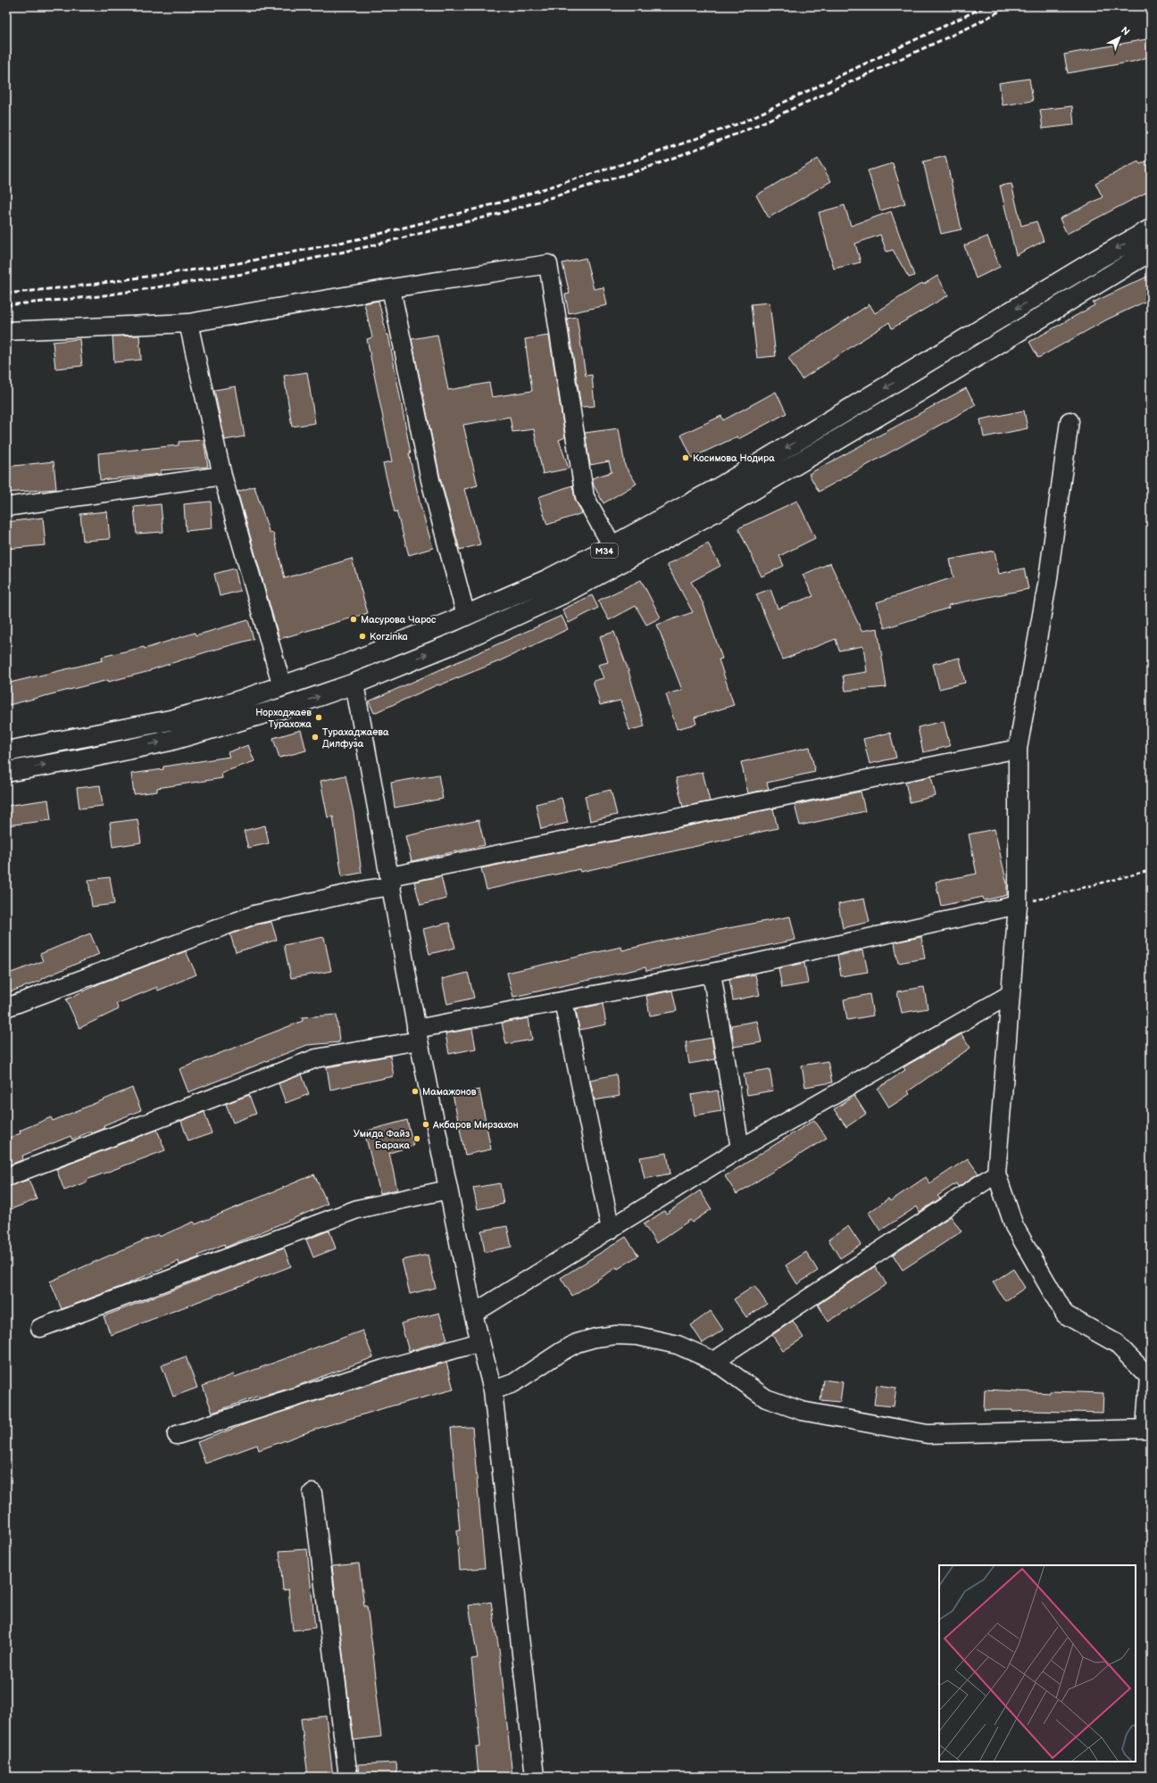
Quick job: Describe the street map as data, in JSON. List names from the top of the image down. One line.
{"streets":{"main road":["M34"]},"places":["Косимова Нодира","Масурова Чарос","Korzinka","Норходжаев Турахожа","Турахаджаева Дилфуза","Мамажонов","Акбаров Мирзахон","Умида Файз Барака"],"north":"top right"}
